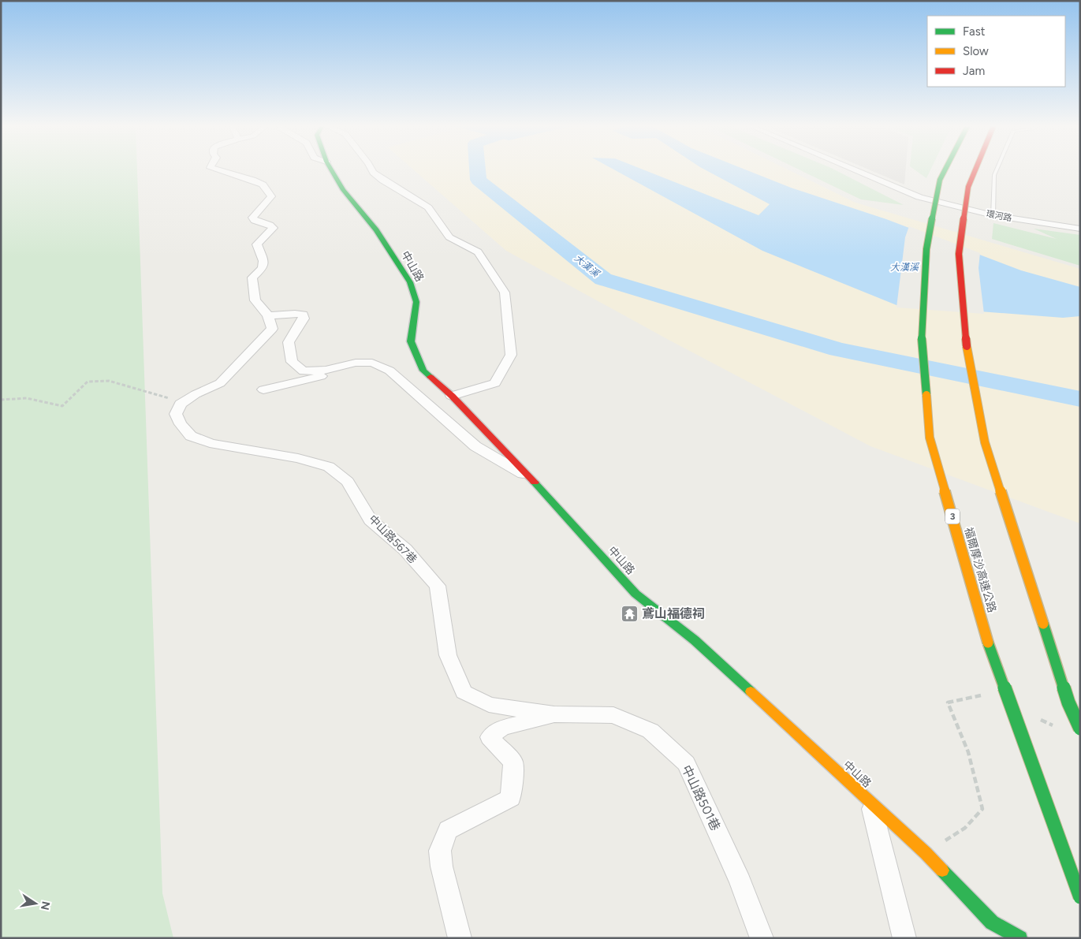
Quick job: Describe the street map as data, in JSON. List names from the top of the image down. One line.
{"streets":{"main road":["中山路","3","福爾摩沙高速公路"],"street":["環河路","中山路567巷","中山路501巷"]},"crossings":[["中山路567巷","中山路501巷"]],"water":["大漢溪"],"places":{"temple":["鳶山福德祠"]},"legend":["Fast","Slow","Jam"],"north":"right"}
